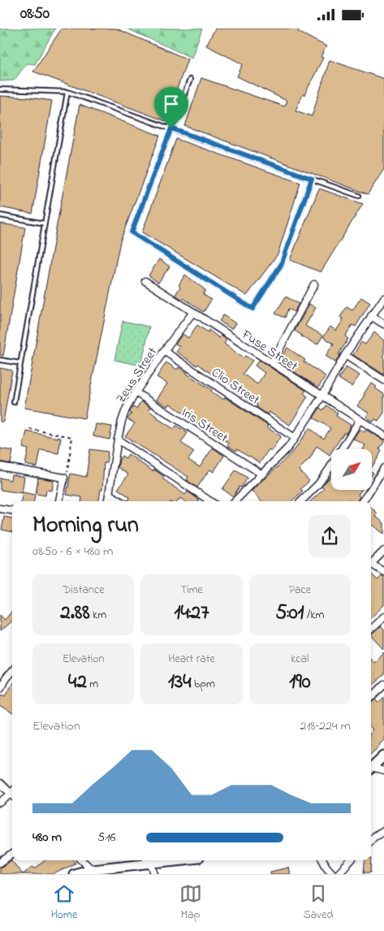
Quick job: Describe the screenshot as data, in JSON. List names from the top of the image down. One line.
{"streets":{"street":["Fuse Street","Zeus Street","Clio Street","Iris Street"]},"crossings":[["Fuse Street","Zeus Street"],["Zeus Street","Clio Street"],["Zeus Street","Iris Street"]],"north":"top right","page":{"status":"08:50","heading":["Morning run","08:50 · 6 × 480 m"],"stats":[["Distance","2.88 km"],["Time","14:27"],["Pace","5:01 /km"],["Elevation","42 m"],["Heart rate","134 bpm"],["kcal","190"]],"chart":["Elevation","218–224 m"],"list":[{"name":"480 m","note":"5:16"}],"tabs":["Home","Map","Saved"]}}
